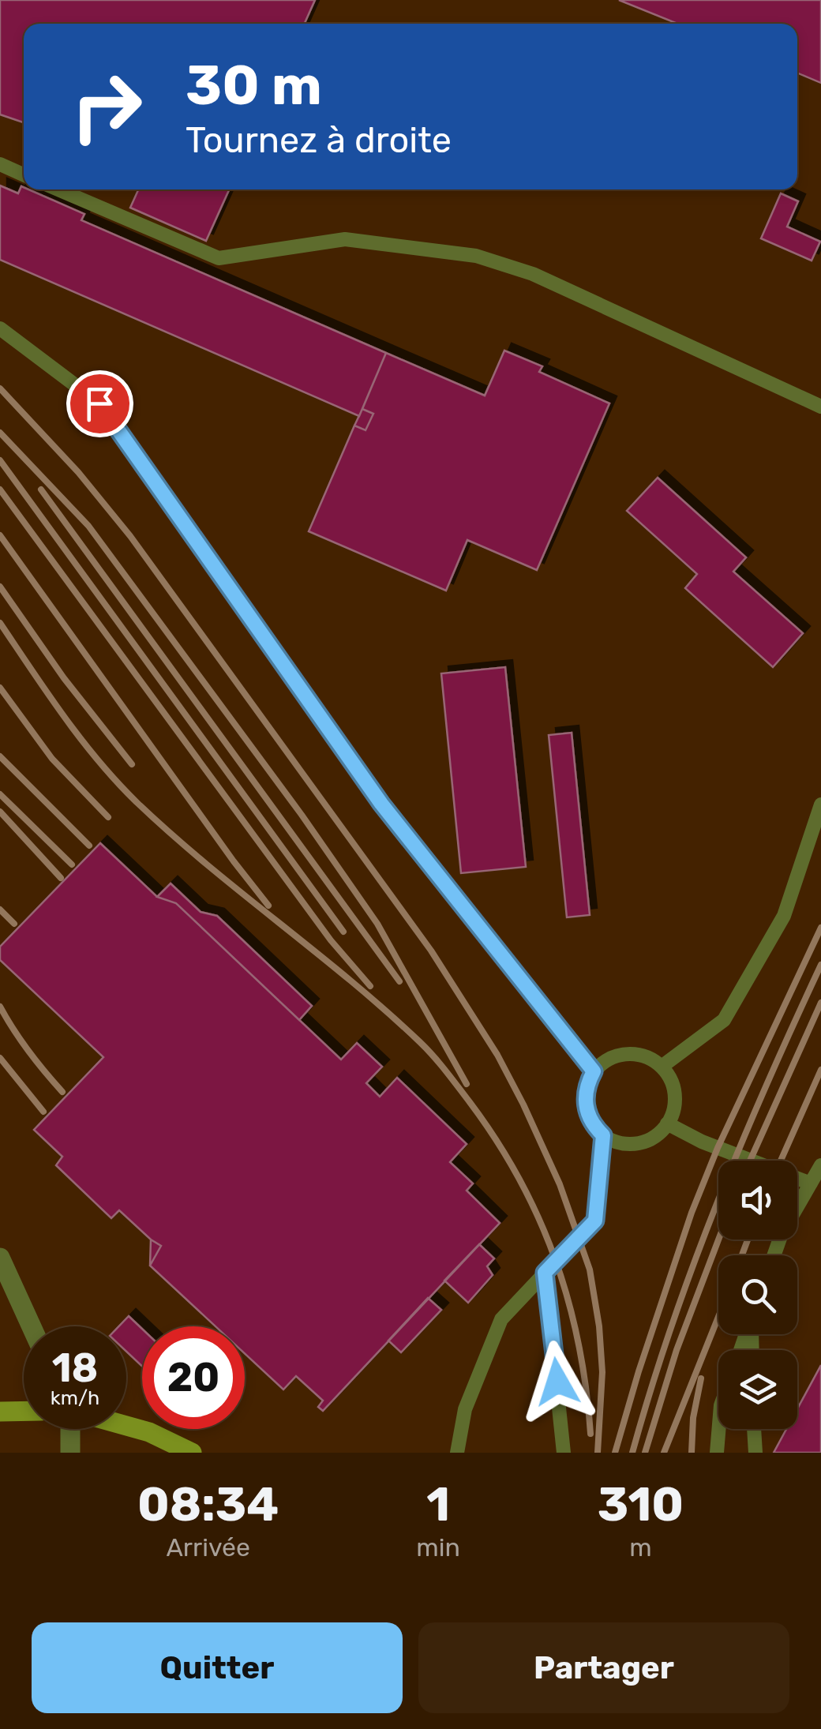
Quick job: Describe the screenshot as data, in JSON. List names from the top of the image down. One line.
{"page":{"turn":["30 m","Tournez à droite"],"speed":"18 km/h","limit":"20","eta":["08:34","Arrivée","1","min","310","m"],"buttons":["Quitter","Partager"]}}
